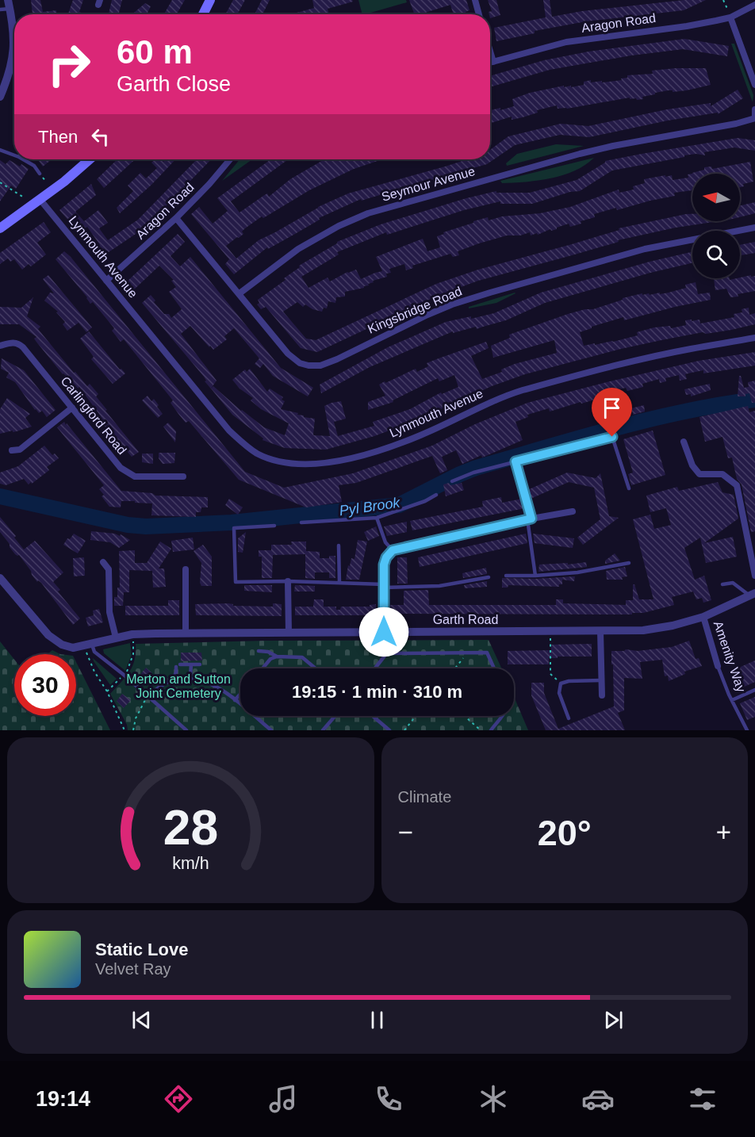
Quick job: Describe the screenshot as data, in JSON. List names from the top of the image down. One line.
{"streets":{"street":["Aragon Road","Seymour Avenue","Lynmouth Avenue","Kingsbridge Road","Carlingford Road","Garth Road","Amenity Way"]},"crossings":[["Aragon Road","Lynmouth Avenue"],["Aragon Road","Kingsbridge Road"],["Seymour Avenue","Kingsbridge Road"],["Garth Road","Amenity Way"]],"water":["Pyl Brook"],"parks":["Merton and Sutton Joint Cemetery"],"north":"left","page":{"turn":["60 m","Garth Close"],"then":"Then","limit":"30","trip":"19:15 · 1 min · 310 m","tile":"Climate","heat":["−","20°","+"],"song":["Static Love","Velvet Ray"],"tabs":"19:14","gauge":["28","km/h"]}}
